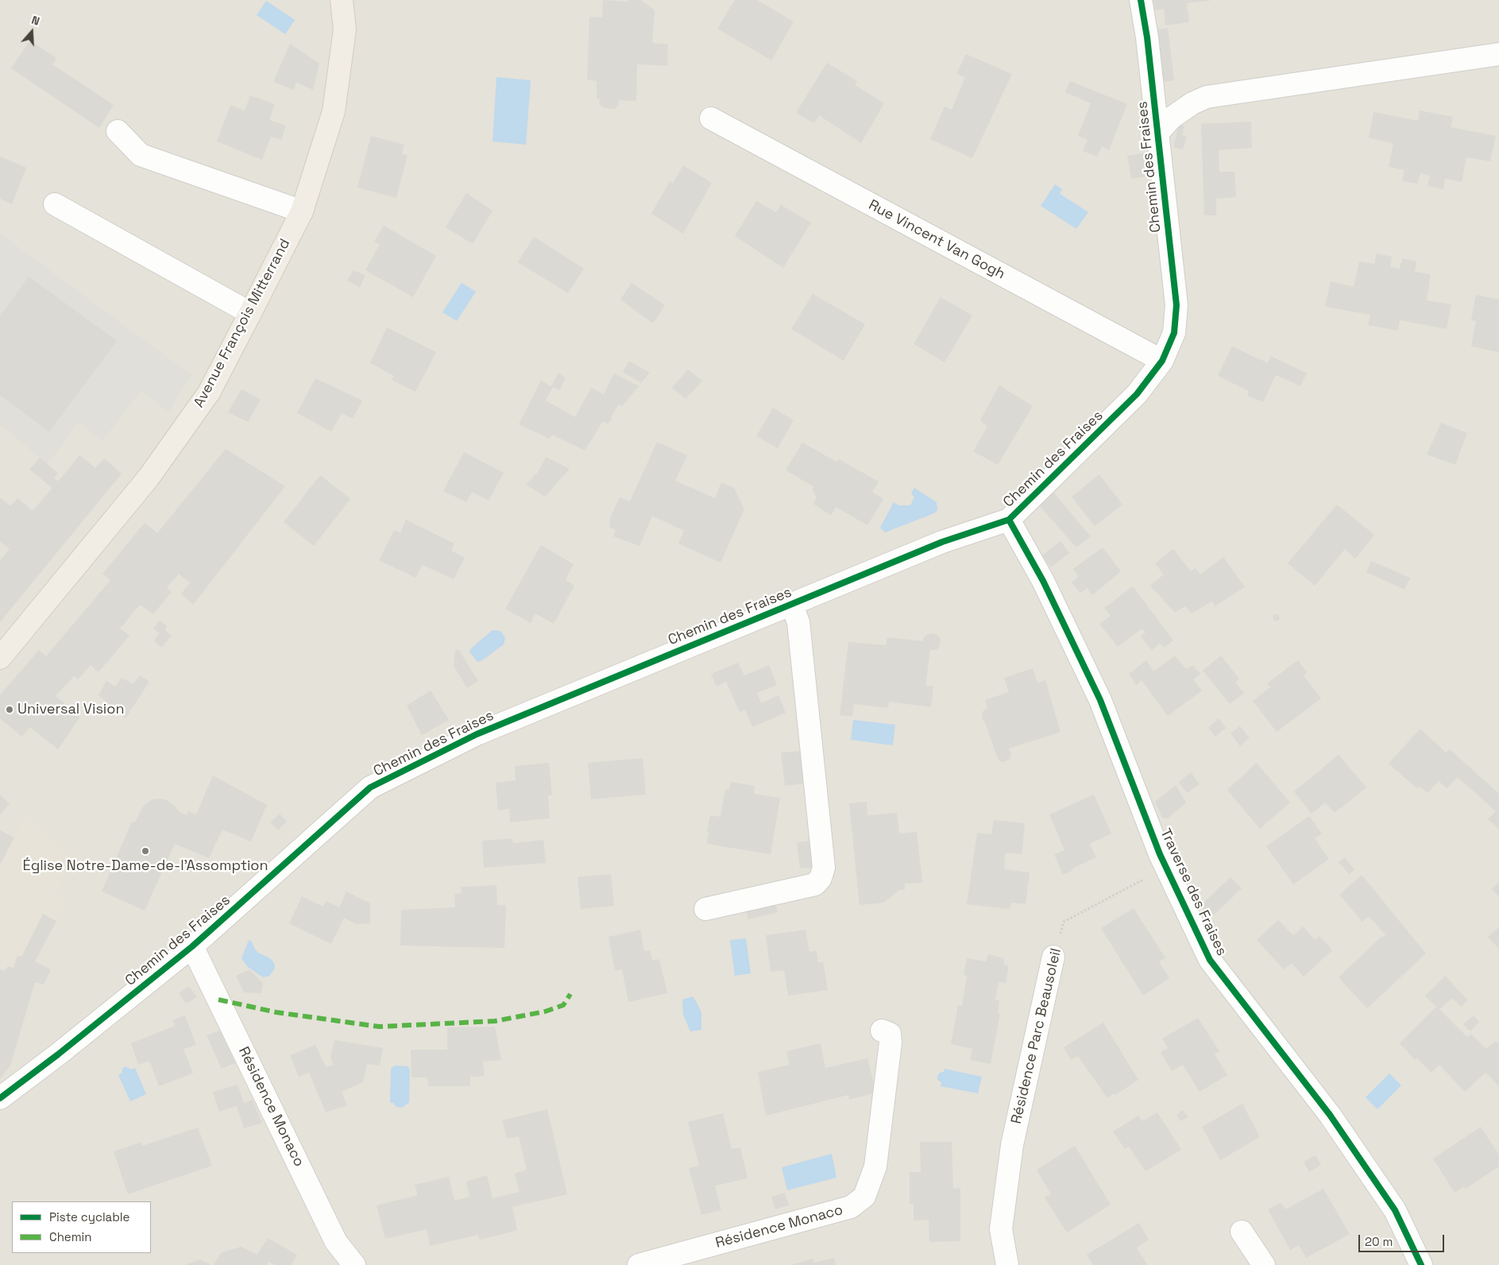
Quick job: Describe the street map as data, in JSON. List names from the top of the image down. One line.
{"streets":{"main road":["Avenue François Mitterrand"],"street":["Chemin des Fraises","Rue Vincent Van Gogh","Traverse des Fraises","Résidence Parc Beausoleil","Résidence Monaco"]},"crossings":[["Chemin des Fraises","Rue Vincent Van Gogh"],["Chemin des Fraises","Traverse des Fraises"],["Chemin des Fraises","Résidence Monaco"],["Traverse des Fraises","Résidence Parc Beausoleil"]],"places":["Universal Vision","Église Notre-Dame-de-l'Assomption"],"legend":["Piste cyclable","Chemin"],"scale_bar":"20 m","north":"top"}
